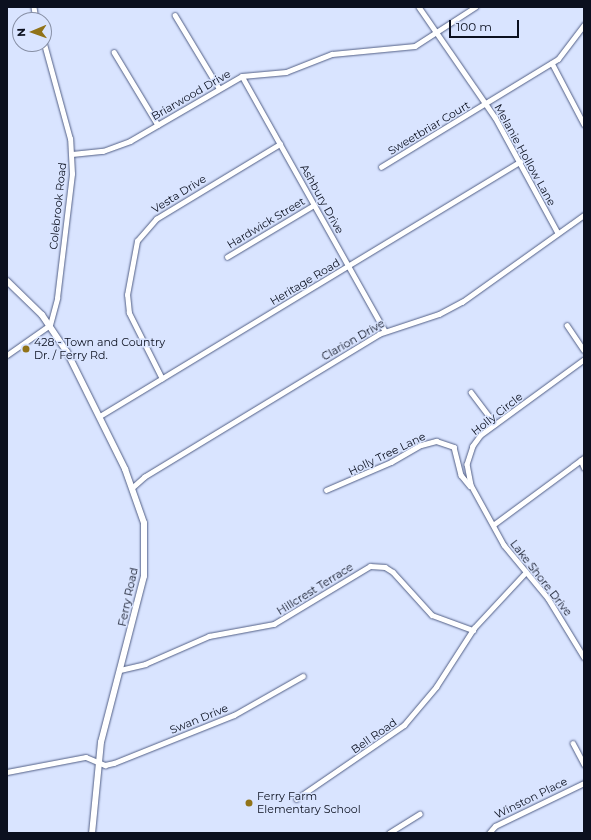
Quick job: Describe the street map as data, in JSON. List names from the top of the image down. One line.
{"streets":{"main road":["Ferry Road"],"street":["Briarwood Drive","Sweetbriar Court","Melanie Hollow Lane","Vesta Drive","Ashbury Drive","Colebrook Road","Hardwick Street","Heritage Road","Clarion Drive","Holly Circle","Holly Tree Lane","Lake Shore Drive","Hillcrest Terrace","Swan Drive","Bell Road","Winston Place"]},"crossings":[["Briarwood Drive","Melanie Hollow Lane"],["Briarwood Drive","Ashbury Drive"],["Briarwood Drive","Colebrook Road"],["Sweetbriar Court","Melanie Hollow Lane"],["Melanie Hollow Lane","Heritage Road"],["Melanie Hollow Lane","Clarion Drive"],["Vesta Drive","Ashbury Drive"],["Vesta Drive","Heritage Road"],["Ashbury Drive","Hardwick Street"],["Ashbury Drive","Heritage Road"],["Ashbury Drive","Clarion Drive"],["Colebrook Road","Ferry Road"],["Heritage Road","Ferry Road"],["Clarion Drive","Ferry Road"],["Holly Circle","Holly Tree Lane"],["Holly Circle","Lake Shore Drive"],["Hillcrest Terrace","Ferry Road"],["Hillcrest Terrace","Bell Road"],["Ferry Road","Swan Drive"]],"places":["428 - Town and Country Dr. / Ferry Rd.","Ferry Farm Elementary School"],"scale_bar":"100 m","north":"left"}
